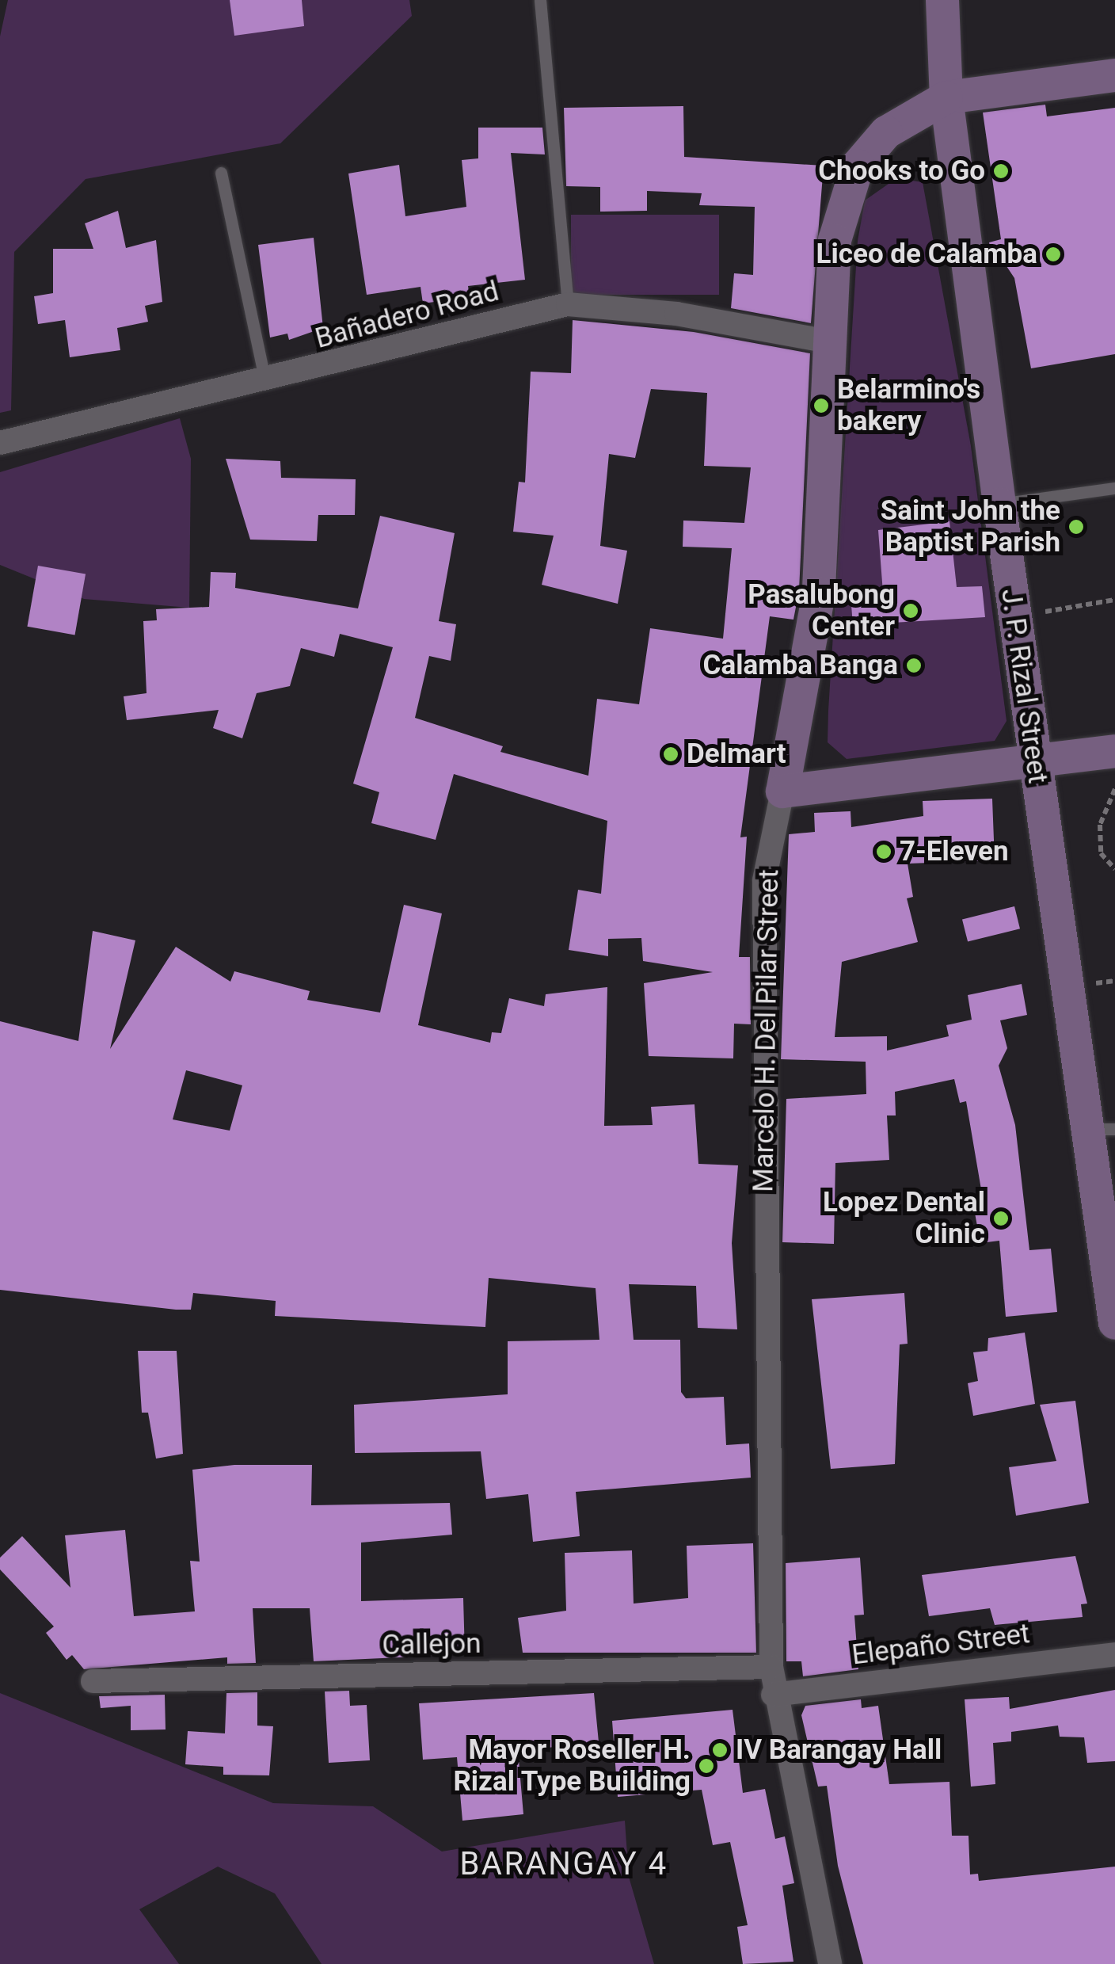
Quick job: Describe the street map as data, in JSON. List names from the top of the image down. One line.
{"streets":{"main road":["J. P. Rizal Street","Marcelo H. Del Pilar Street"],"street":["Bañadero Road","Callejon","Elepaño Street"]},"crossings":[["Bañadero Road","Marcelo H. Del Pilar Street"],["J. P. Rizal Street","Marcelo H. Del Pilar Street"],["Marcelo H. Del Pilar Street","Callejon"],["Marcelo H. Del Pilar Street","Elepaño Street"]],"districts":["BARANGAY 4"],"places":["Chooks to Go","Liceo de Calamba","Belarmino's bakery","Saint John the Baptist Parish","Pasalubong Center","Calamba Banga","Delmart","7-Eleven","Lopez Dental Clinic","IV Barangay Hall","Mayor Roseller H. Rizal Type Building"]}
